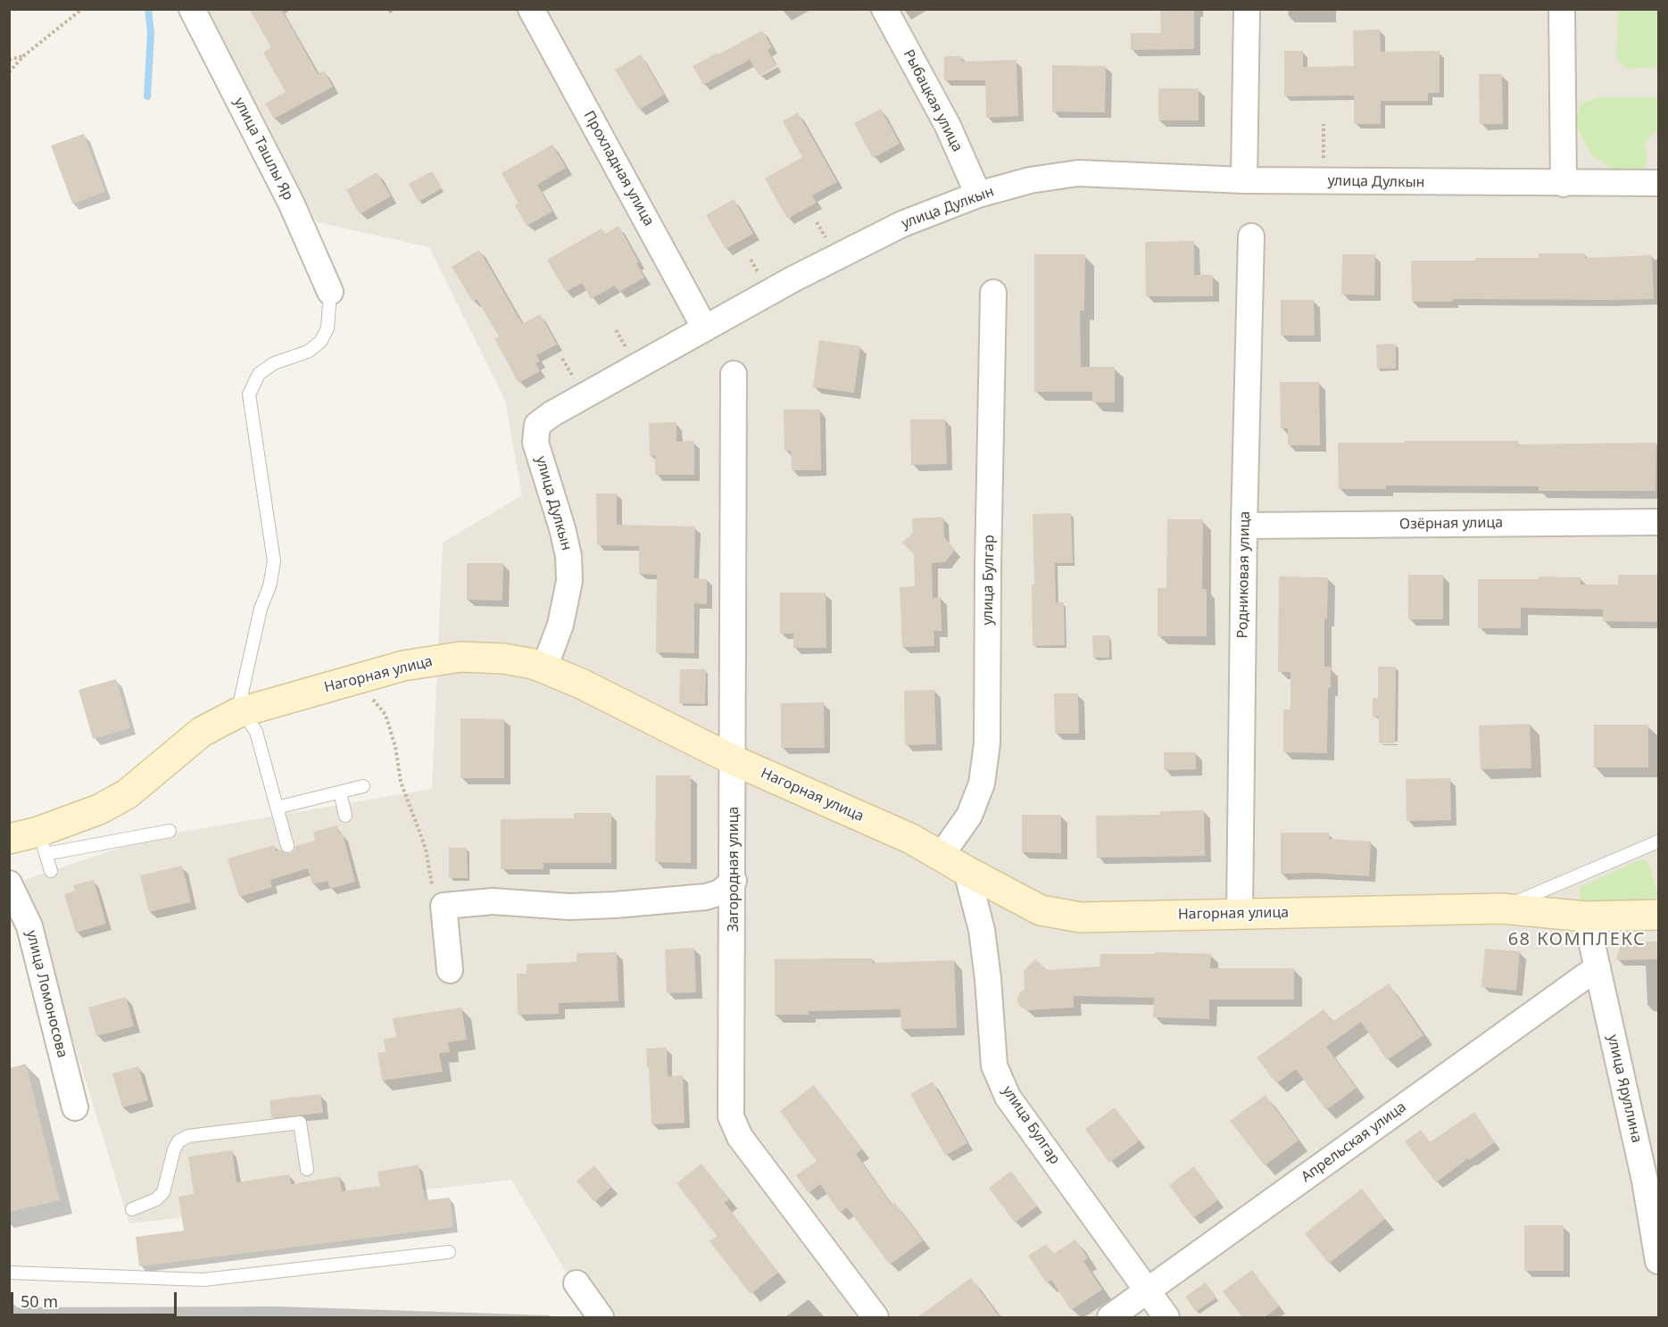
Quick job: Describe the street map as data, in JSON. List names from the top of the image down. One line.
{"streets":{"street":["Рыбацкая улица","улица Ташлы Яр","Прохладная улица","улица Дулкын","Озёрная улица","Родниковая улица","улица Булгар","Нагорная улица","Загородная улица","улица Ломоносова","улица Яруллина","Апрельская улица"]},"crossings":[["Рыбацкая улица","улица Дулкын"],["Прохладная улица","улица Дулкын"],["улица Дулкын","Нагорная улица"],["Озёрная улица","Родниковая улица"],["Родниковая улица","Нагорная улица"],["улица Булгар","Нагорная улица"],["улица Булгар","Апрельская улица"],["Нагорная улица","Загородная улица"],["Нагорная улица","улица Яруллина"],["улица Яруллина","Апрельская улица"]],"districts":["68 КОМПЛЕКС"],"scale_bar":"50 m"}
